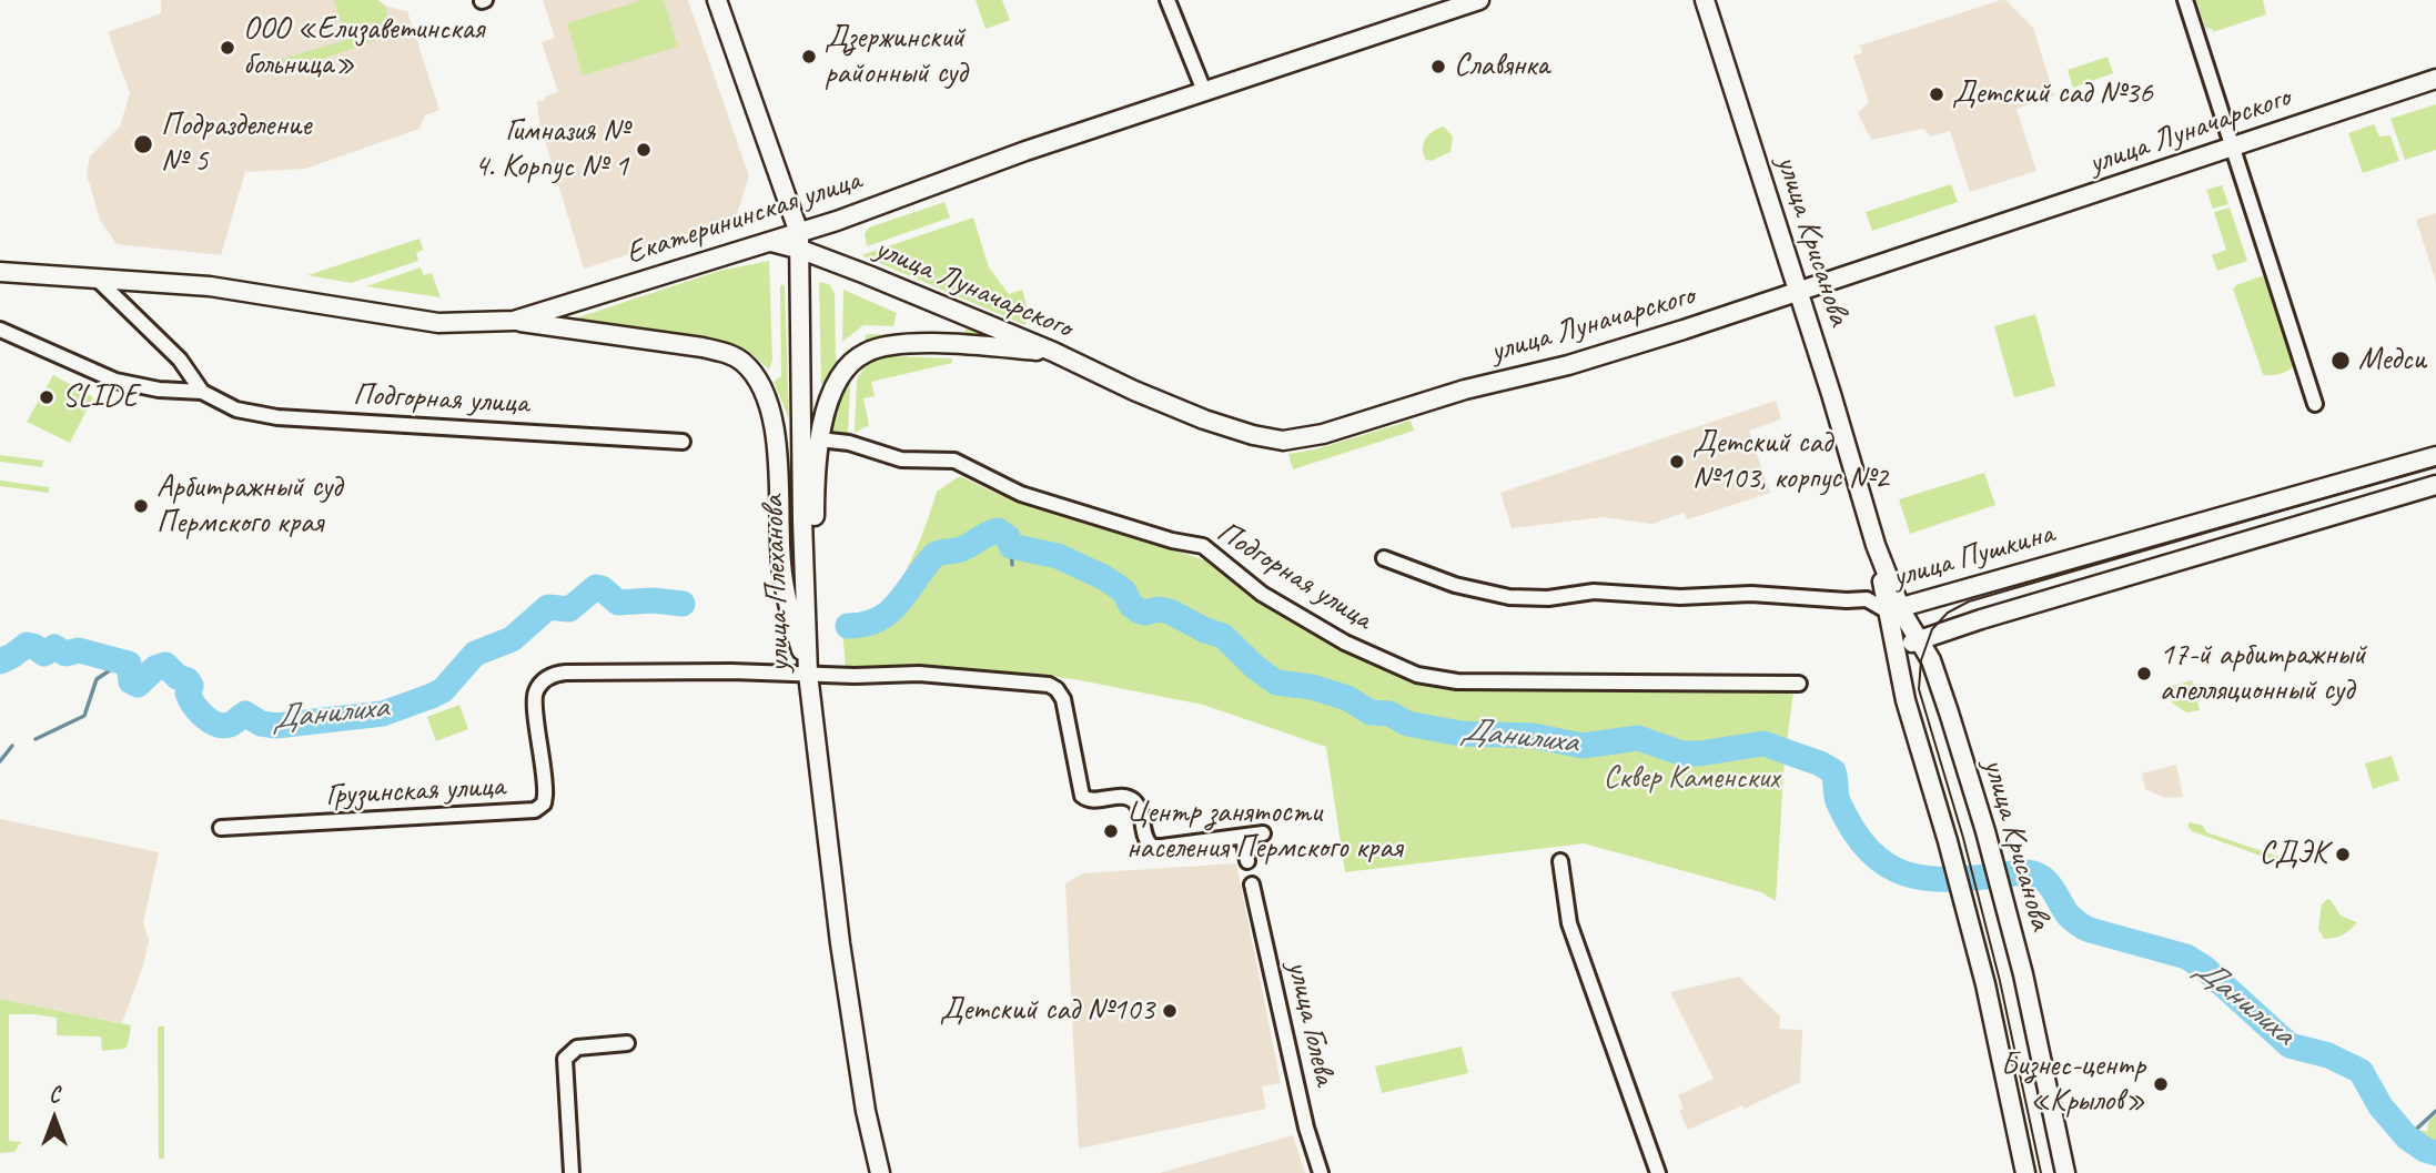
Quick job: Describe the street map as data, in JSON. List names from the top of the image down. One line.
{"streets":{"main road":["улица Луначарского","Екатерининская улица","улица Крисанова","улица Пушкина","улица Плеханова"],"street":["Подгорная улица","Грузинская улица","улица Голева"]},"crossings":[["улица Луначарского","Екатерининская улица"],["улица Луначарского","улица Крисанова"],["улица Луначарского","улица Плеханова"],["Екатерининская улица","улица Плеханова"],["улица Крисанова","улица Пушкина"],["улица Плеханова","Грузинская улица"]],"water":["Данилиха"],"parks":["Сквер Каменских"],"places":["ООО «Елизаветинская больница»","Дзержинский районный суд","Славянка","Детский сад №36","Подразделение № 5","Гимназия № 4. Корпус № 1","Медси","SLIDE","Детский сад №103, корпус №2","Арбитражный суд Пермского края","17-й арбитражный апелляционный суд","Центр занятости населения Пермского края","СДЭК","Детский сад №103","Бизнес-центр «Крылов»"],"north":"top"}
